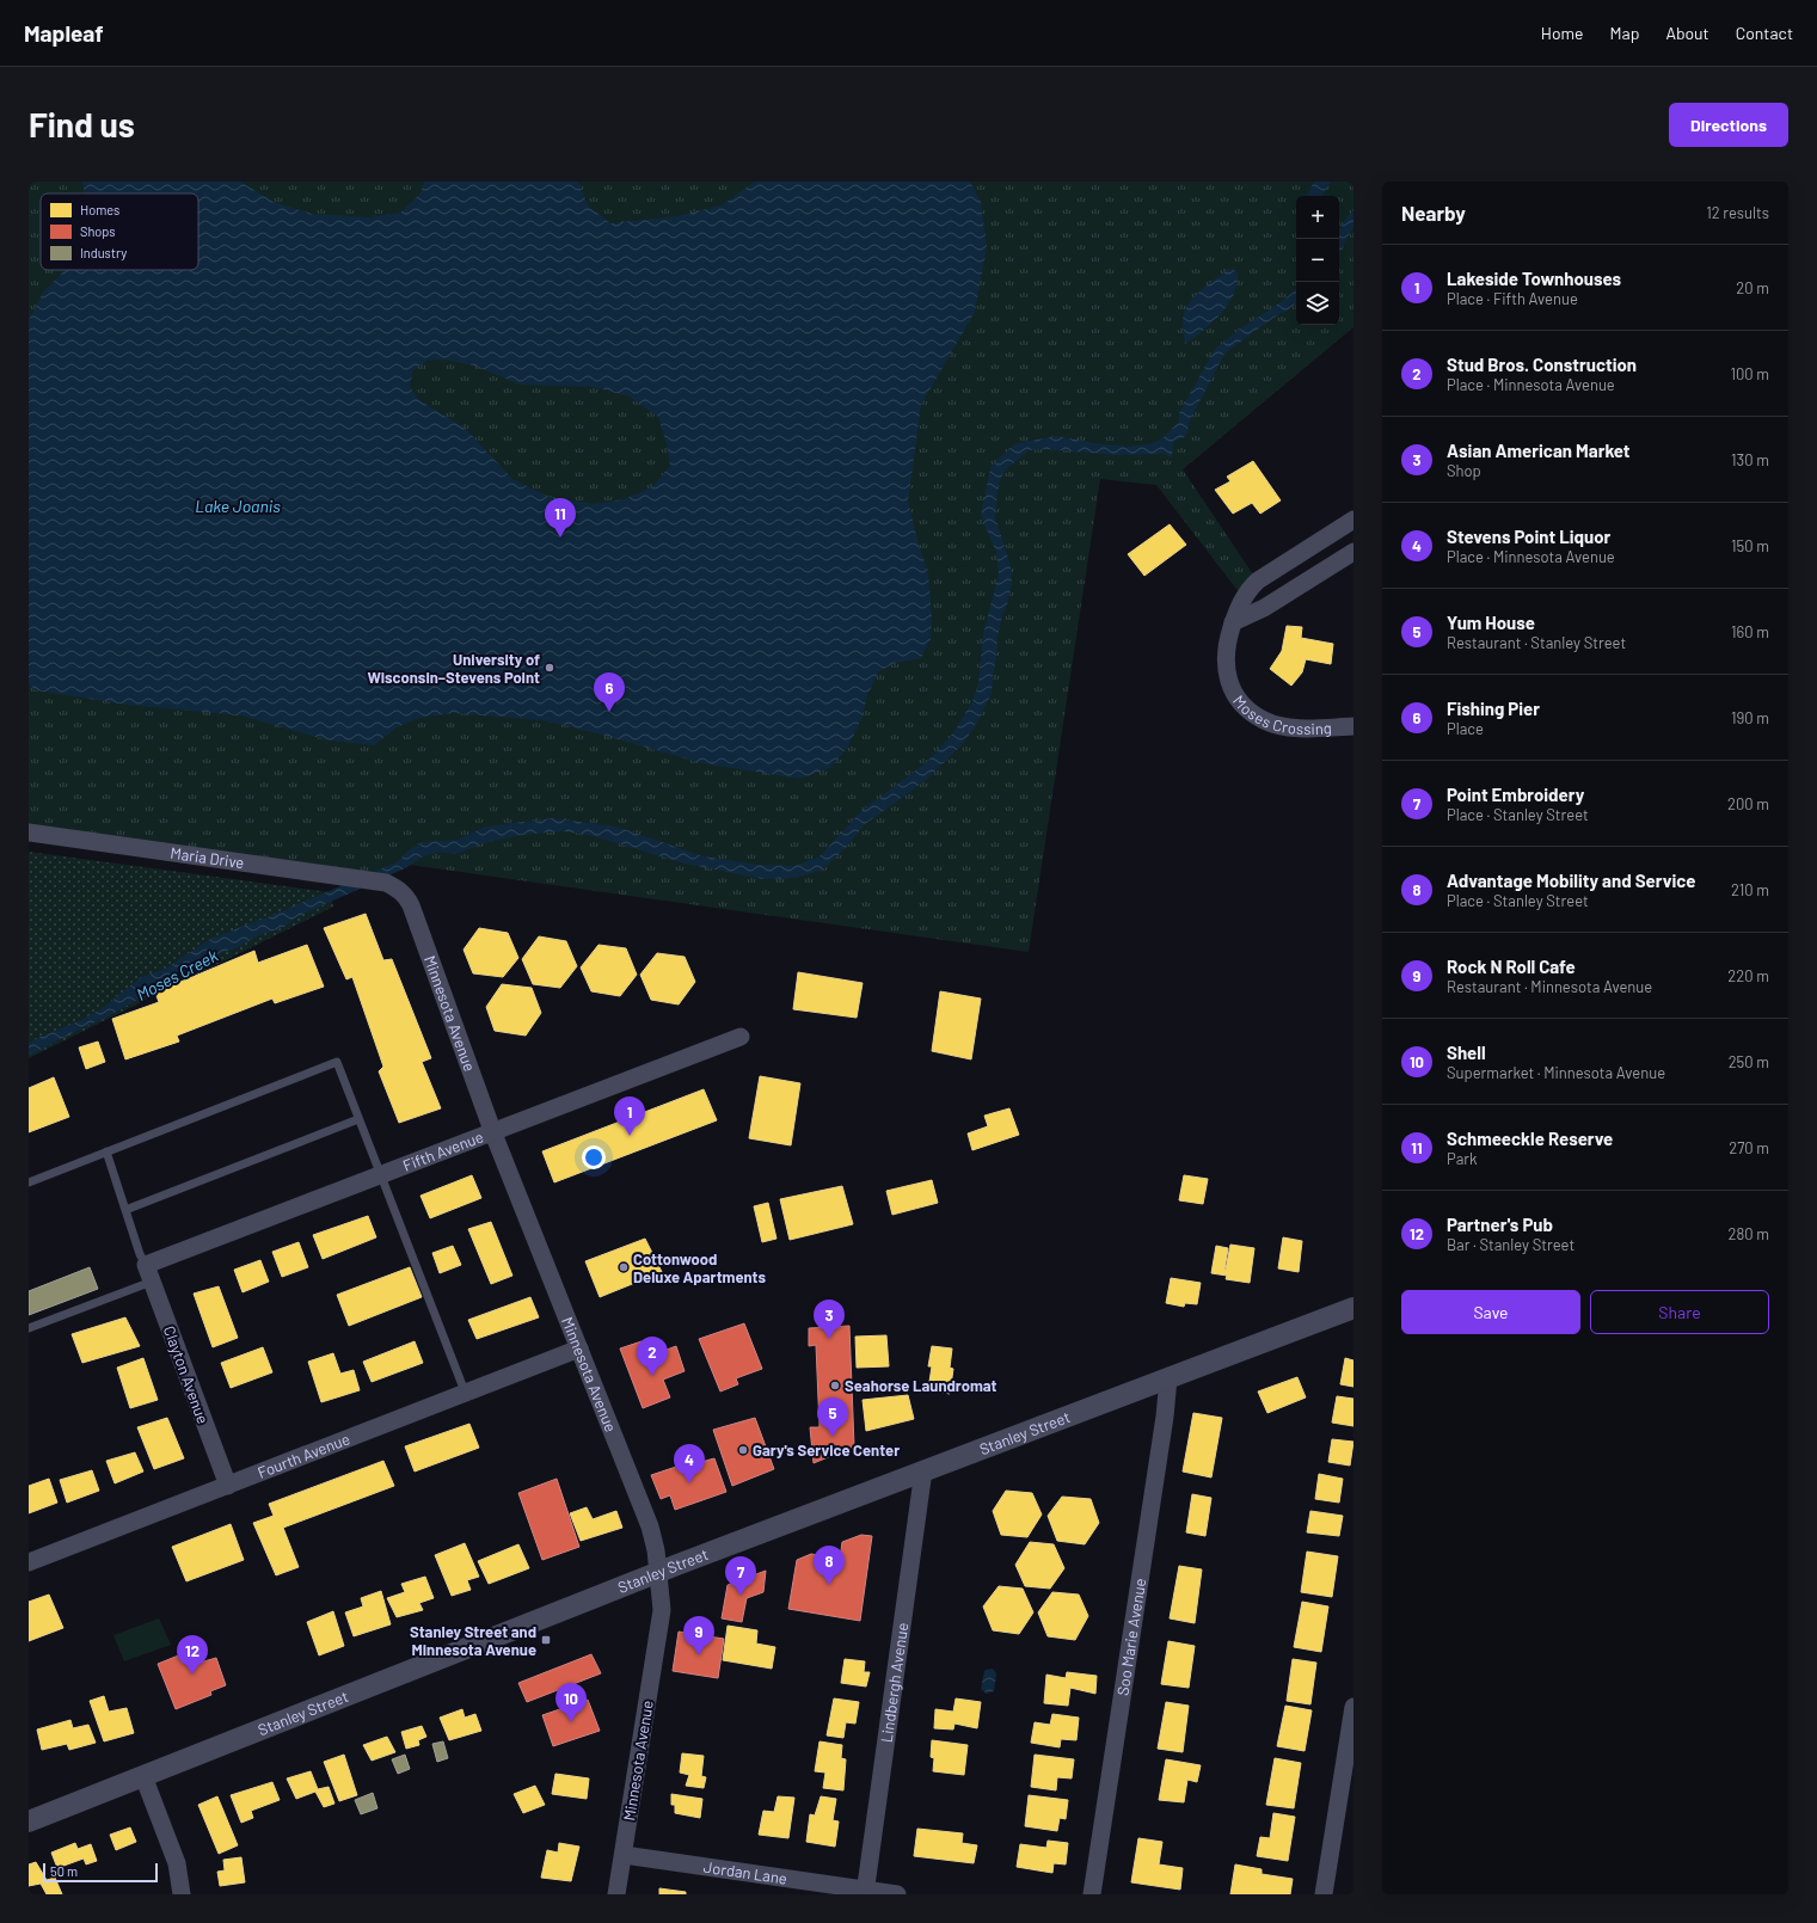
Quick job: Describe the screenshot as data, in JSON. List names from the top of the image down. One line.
{"streets":{"street":["Moses Crossing","Maria Drive","Minnesota Avenue","Fifth Avenue","Clayton Avenue","Stanley Street","Fourth Avenue","Soo Marie Avenue","Lindbergh Avenue","Jordan Lane"]},"crossings":[["Maria Drive","Minnesota Avenue"],["Minnesota Avenue","Fifth Avenue"],["Minnesota Avenue","Stanley Street"],["Minnesota Avenue","Fourth Avenue"],["Minnesota Avenue","Jordan Lane"],["Fifth Avenue","Clayton Avenue"],["Clayton Avenue","Fourth Avenue"],["Stanley Street","Soo Marie Avenue"],["Stanley Street","Lindbergh Avenue"],["Lindbergh Avenue","Jordan Lane"]],"water":["Lake Joanis","Moses Creek"],"places":{"other":["University of Wisconsin–Stevens Point","Cottonwood Deluxe Apartments","Seahorse Laundromat","Gary's Service Center"],"transit":["Stanley Street and Minnesota Avenue"]},"legend":["Homes","Shops","Industry"],"scale_bar":"50 m","page":{"header":"Mapleaf","nav":["Home","Map","About","Contact"],"buttons":["Directions",["Save","Share"]],"title":"Find us","heading":["Nearby","12 results"],"map_buttons":["+","−"],"list":[{"mark":"1","name":"Lakeside Townhouses","note":"Place · Fifth Avenue","value":"20 m"},{"mark":"2","name":"Stud Bros. Construction","note":"Place · Minnesota Avenue","value":"100 m"},{"mark":"3","name":"Asian American Market","note":"Shop","value":"130 m"},{"mark":"4","name":"Stevens Point Liquor","note":"Place · Minnesota Avenue","value":"150 m"},{"mark":"5","name":"Yum House","note":"Restaurant · Stanley Street","value":"160 m"},{"mark":"6","name":"Fishing Pier","note":"Place","value":"190 m"},{"mark":"7","name":"Point Embroidery","note":"Place · Stanley Street","value":"200 m"},{"mark":"8","name":"Advantage Mobility and Service","note":"Place · Stanley Street","value":"210 m"},{"mark":"9","name":"Rock N Roll Cafe","note":"Restaurant · Minnesota Avenue","value":"220 m"},{"mark":"10","name":"Shell","note":"Supermarket · Minnesota Avenue","value":"250 m"},{"mark":"11","name":"Schmeeckle Reserve","note":"Park","value":"270 m"},{"mark":"12","name":"Partner's Pub","note":"Bar · Stanley Street","value":"280 m"}],"pins":["11","6","1","3","2","5","4","8","7","9","12","10"],"scale":"50 m"}}
